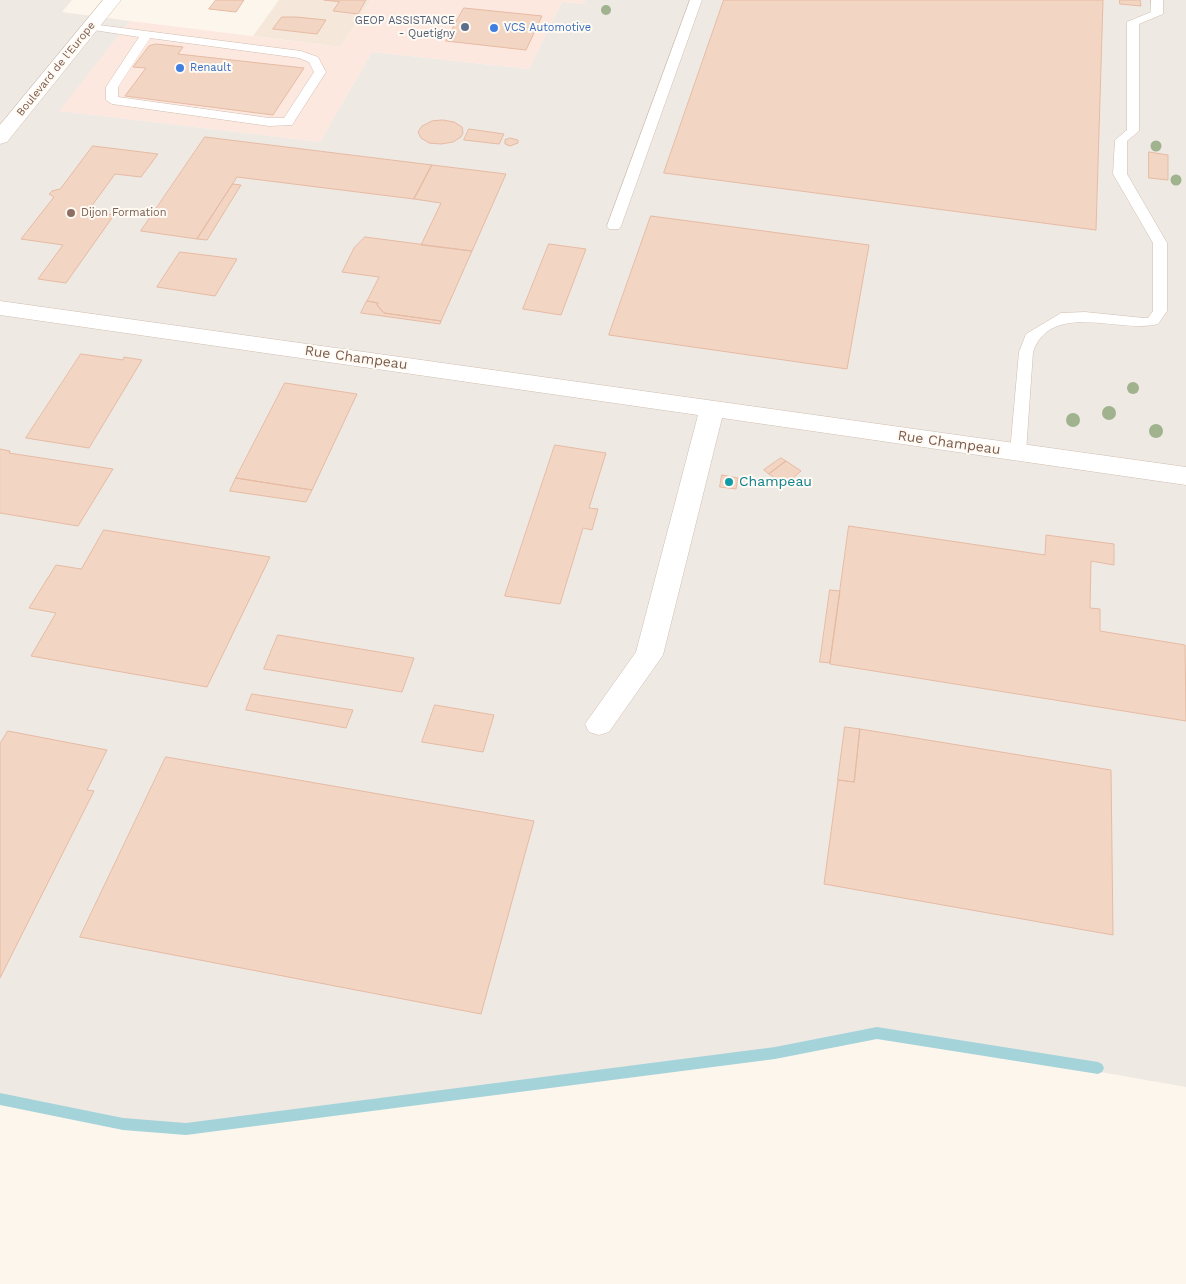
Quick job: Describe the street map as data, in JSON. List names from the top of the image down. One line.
{"streets":{"street":["Boulevard de l'Europe","Rue Champeau"]},"places":["GEOP ASSISTANCE - Quetigny","VCS Automotive","Renault","Dijon Formation","Champeau"]}
